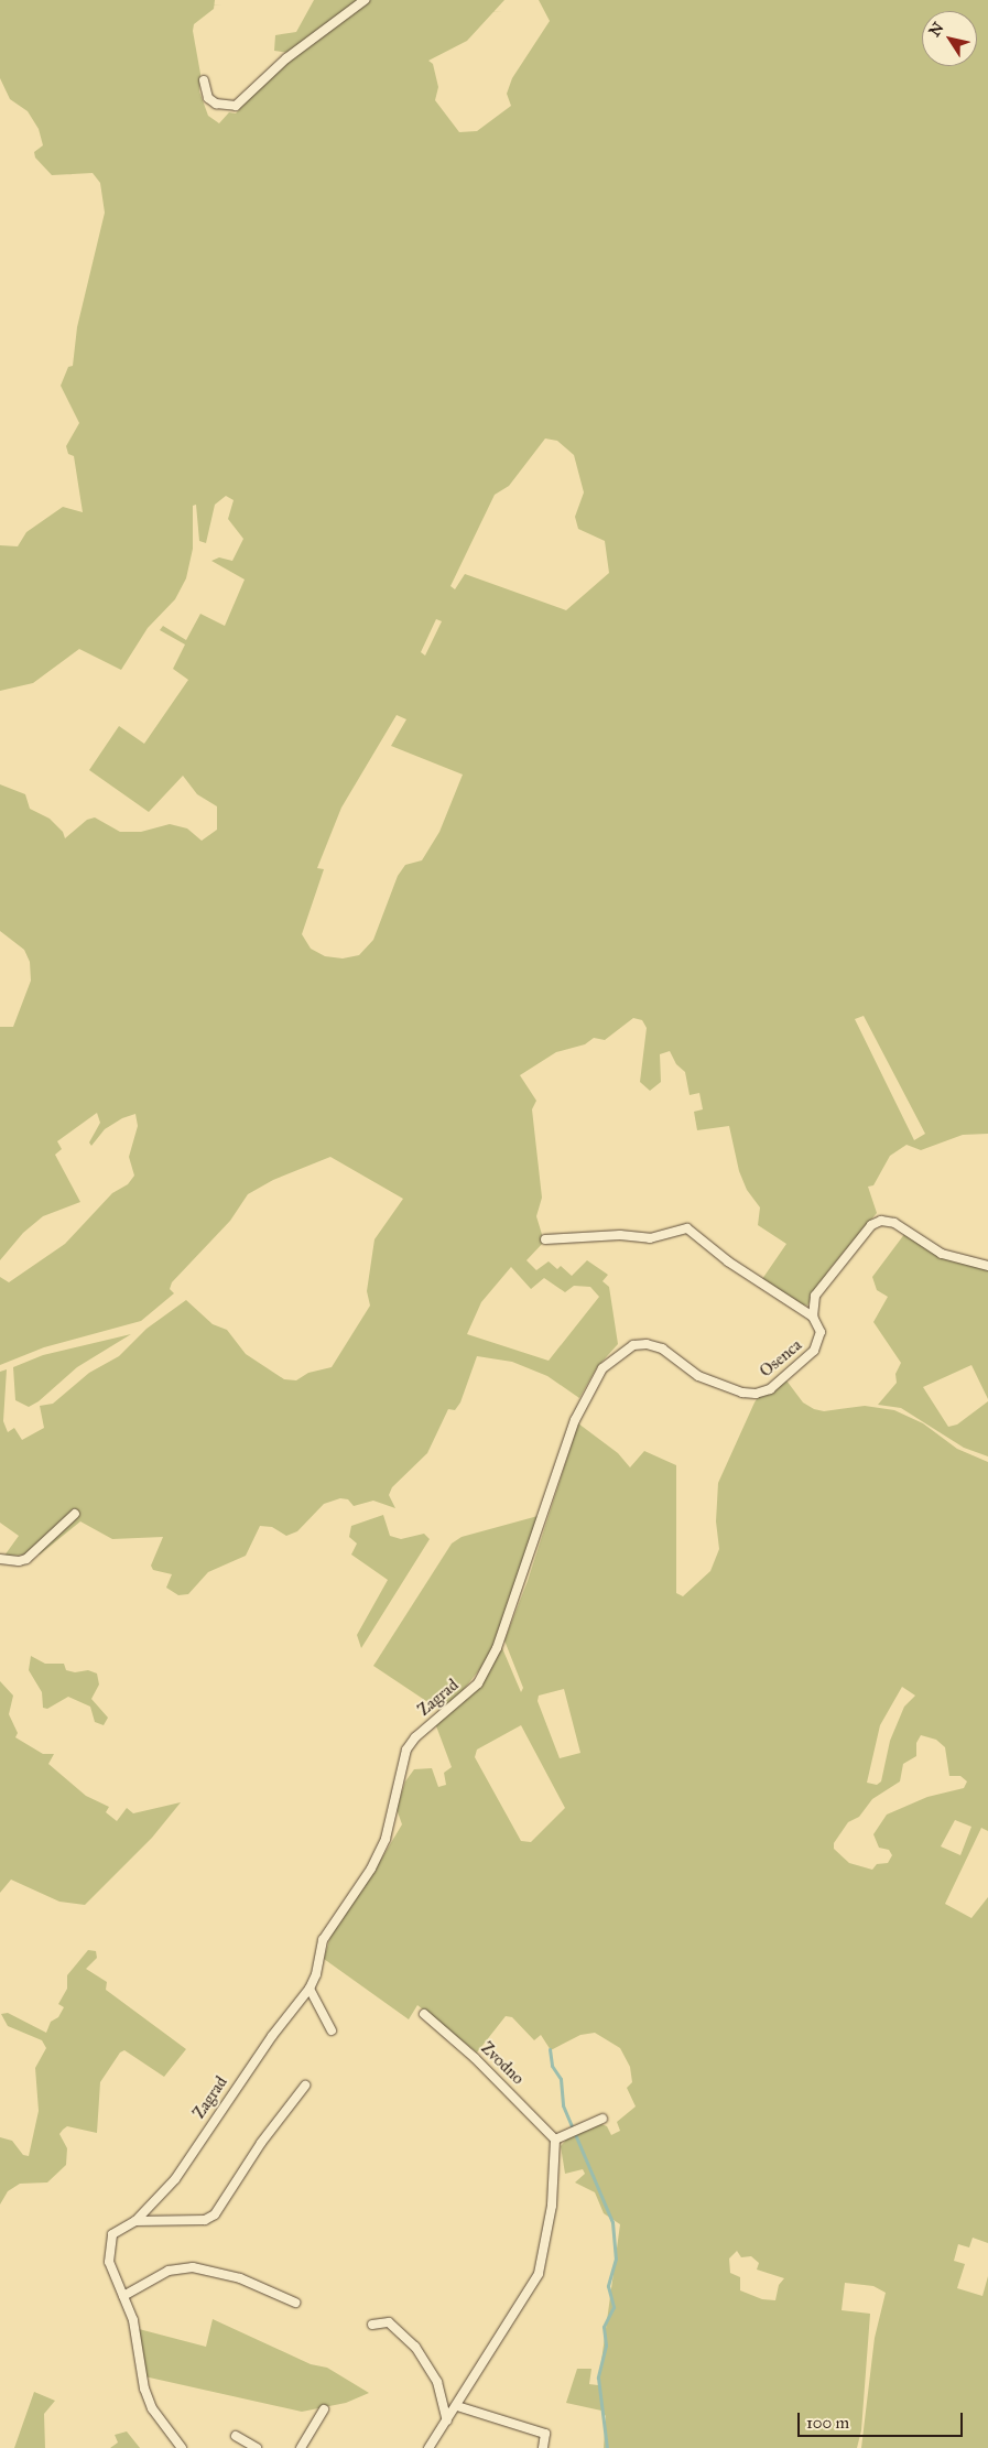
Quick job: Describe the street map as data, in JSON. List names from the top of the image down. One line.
{"streets":{"street":["Osenca","Zagrad","Zvodno"]},"crossings":[["Osenca","Zagrad"]],"scale_bar":"100 m","north":"top left"}
